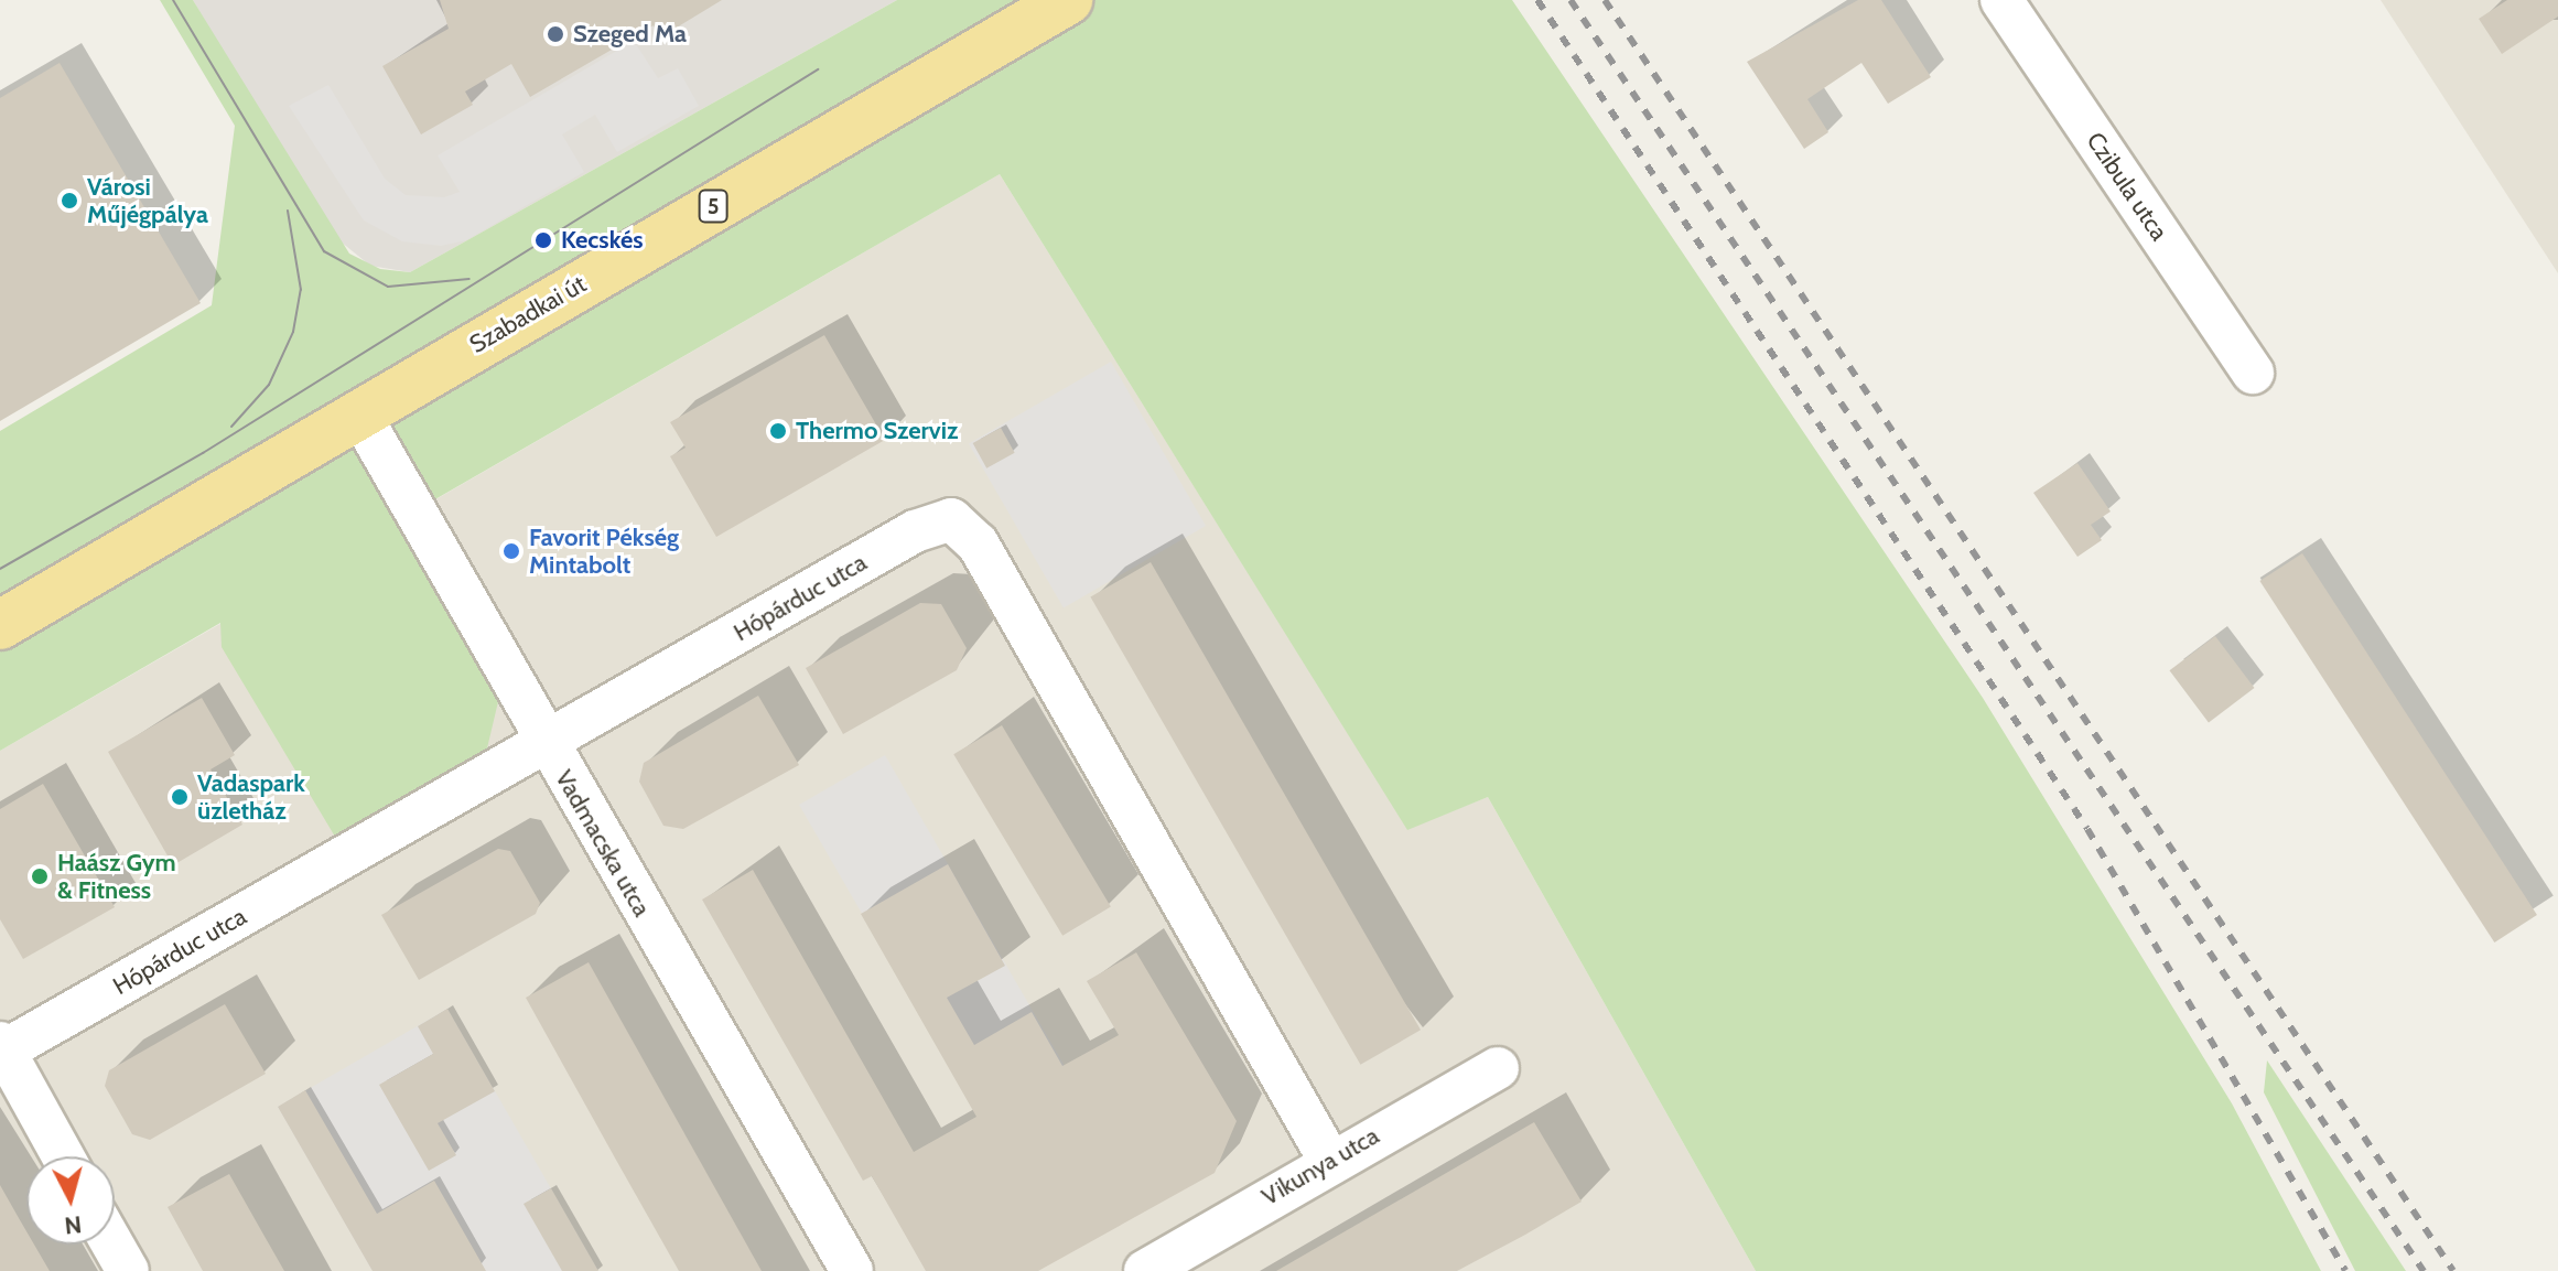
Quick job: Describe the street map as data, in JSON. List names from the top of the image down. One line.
{"streets":{"main road":["5","Szabadkai út"],"street":["Czibula utca","Hópárduc utca","Vadmacska utca","Vikunya utca"]},"crossings":[["Szabadkai út","Vadmacska utca"],["Hópárduc utca","Vadmacska utca"],["Hópárduc utca","Vikunya utca"]],"places":["Szeged Ma","Városi Műjégpálya","Kecskés","Thermo Szerviz","Favorit Pékség Mintabolt","Vadaspark üzletház","Haász Gym & Fitness"],"north":"bottom"}
